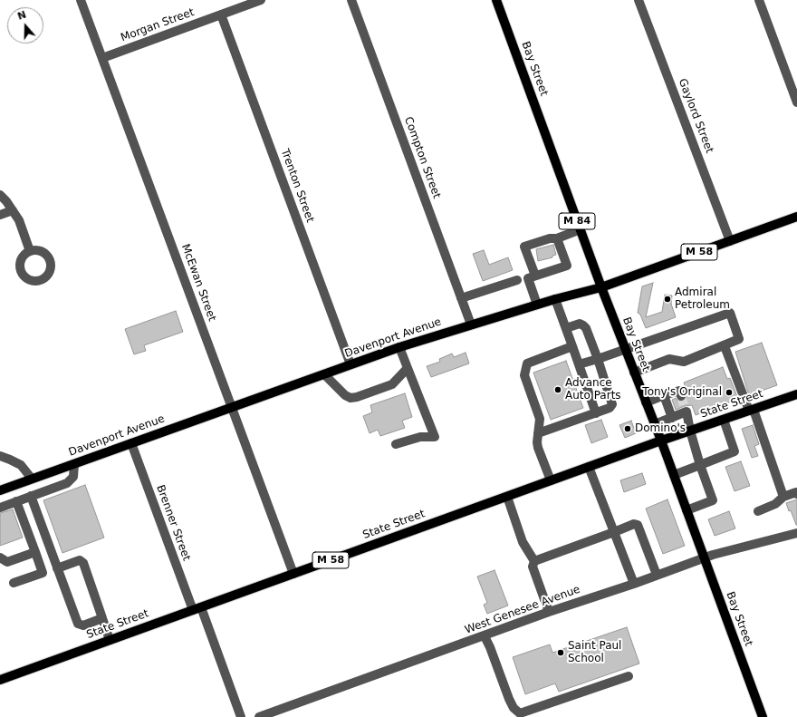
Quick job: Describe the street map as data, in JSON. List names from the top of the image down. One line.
{"streets":{"main road":["Bay Street","M 84","M 58","Davenport Avenue","State Street"],"street":["Morgan Street","Gaylord Street","Compton Street","Trenton Street","McEwan Street","Brenner Street","West Genesee Avenue"]},"crossings":[["Morgan Street","Trenton Street"],["Morgan Street","McEwan Street"],["Bay Street","Davenport Avenue"],["Bay Street","State Street"],["Bay Street","West Genesee Avenue"],["Gaylord Street","Davenport Avenue"],["Compton Street","Davenport Avenue"],["Trenton Street","Davenport Avenue"],["McEwan Street","Davenport Avenue"],["McEwan Street","State Street"],["Davenport Avenue","Brenner Street"],["State Street","Brenner Street"]],"places":["Admiral Petroleum","Advance Auto Parts","Tony's Original","Domino's","Saint Paul School"],"north":"top"}
